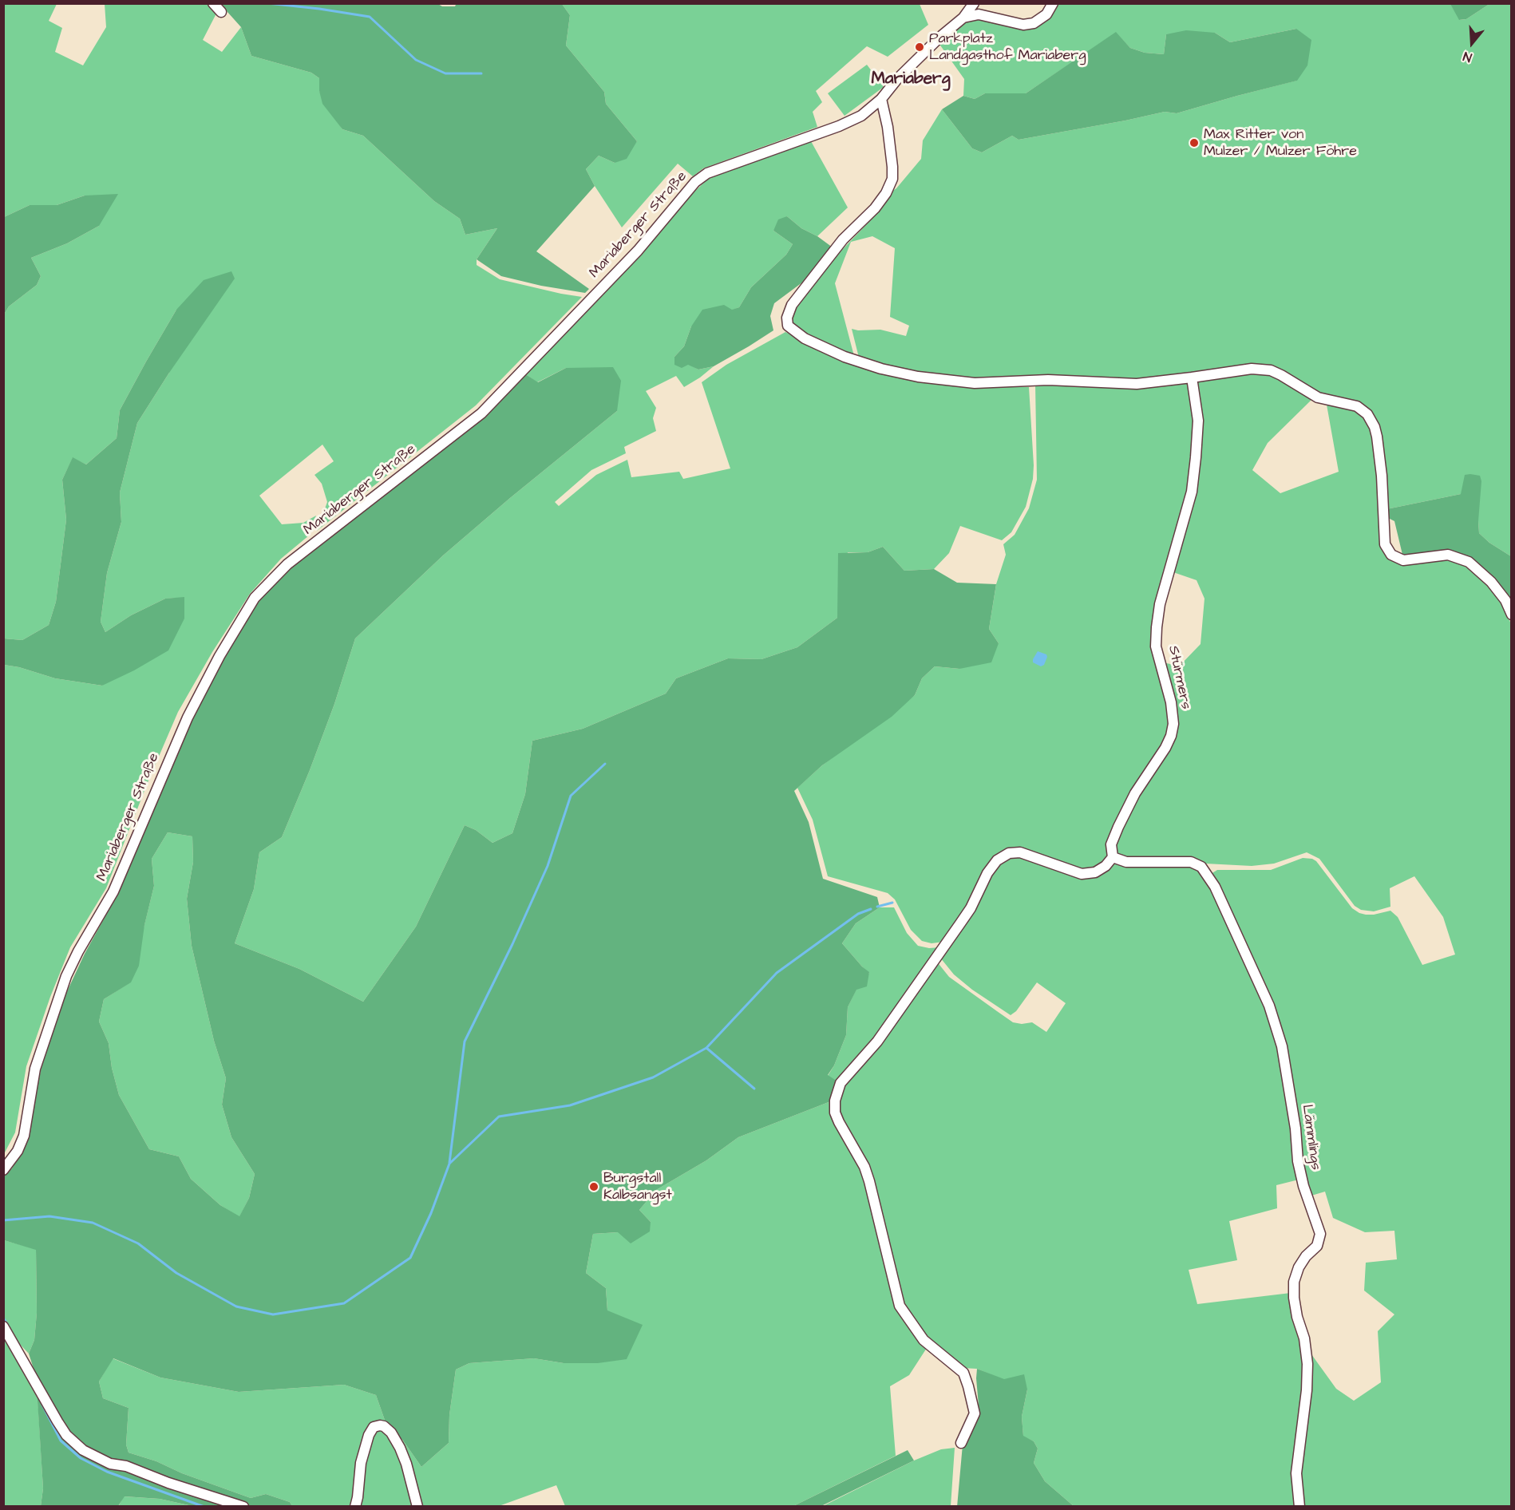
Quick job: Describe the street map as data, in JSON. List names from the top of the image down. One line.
{"streets":{"street":["Mariaberger Straße","Stürmers","Lämmlings"]},"crossings":[["Stürmers","Lämmlings"]],"districts":["Mariaberg"],"places":["Parkplatz Landgasthof Mariaberg","Max Ritter von Mulzer / Mulzer Föhre","Burgstall Kalbsangst"],"north":"bottom"}
